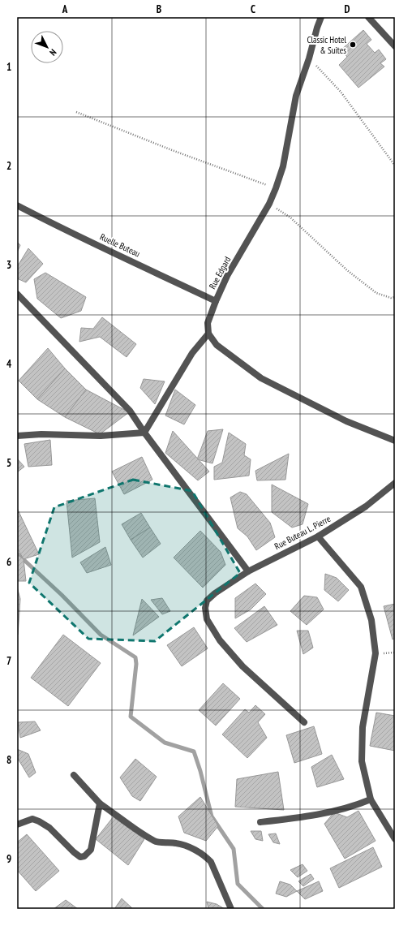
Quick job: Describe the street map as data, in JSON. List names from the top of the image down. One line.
{"streets":{"street":["Ruelle Buteau","Rue Edgard","Rue Buteau L. Pierre"]},"crossings":[["Ruelle Buteau","Rue Edgard"]],"places":["Classic Hotel & Suites"],"north":"bottom right","grid":{"columns":["A","B","C","D"],"rows":["1","2","3","4","5","6","7","8","9"]}}
